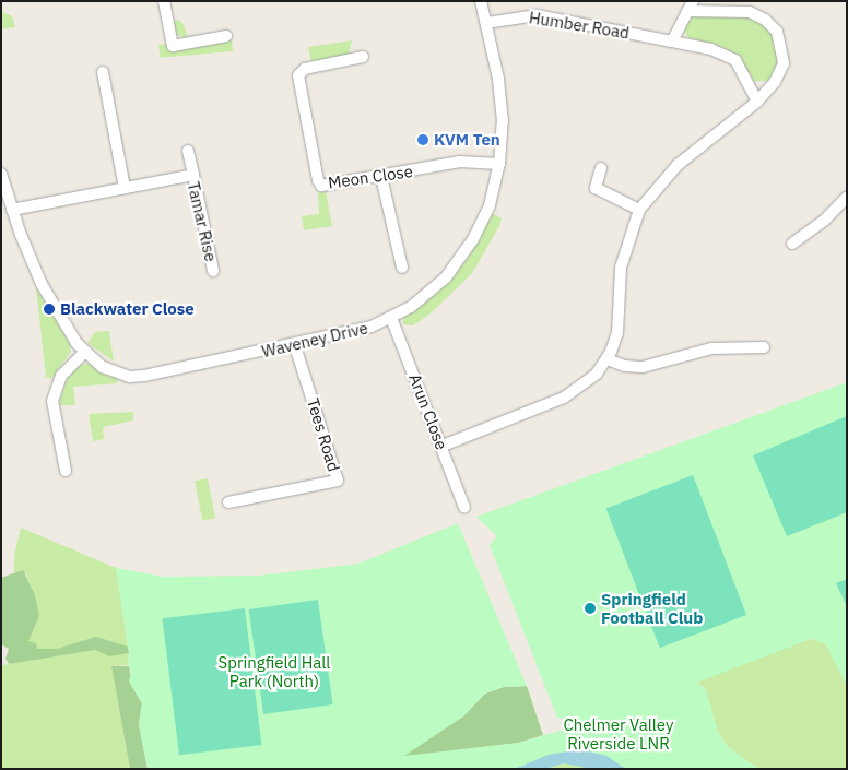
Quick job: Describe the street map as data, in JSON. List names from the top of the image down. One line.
{"streets":{"street":["Humber Road","Meon Close","Tamar Rise","Waveney Drive","Arun Close","Tees Road"]},"crossings":[["Humber Road","Waveney Drive"],["Meon Close","Waveney Drive"],["Tamar Rise","Waveney Drive"],["Waveney Drive","Arun Close"],["Waveney Drive","Tees Road"]],"parks":["Springfield Hall Park (North)","Chelmer Valley Riverside LNR"],"places":["KVM Ten","Blackwater Close","Springfield Football Club"]}
